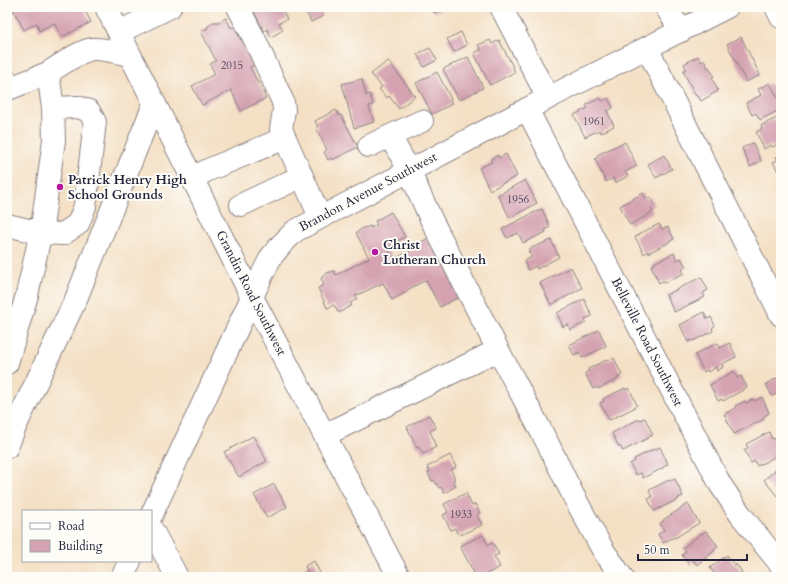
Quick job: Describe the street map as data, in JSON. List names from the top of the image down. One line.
{"streets":{"main road":["Brandon Avenue Southwest","Grandin Road Southwest","Belleville Road Southwest"]},"crossings":[["Brandon Avenue Southwest","Grandin Road Southwest"],["Brandon Avenue Southwest","Belleville Road Southwest"]],"places":["Patrick Henry High School Grounds","Christ Lutheran Church"],"house_numbers":["2015","1961","1956","1933"],"legend":["Road","Building"],"scale_bar":"50 m"}
